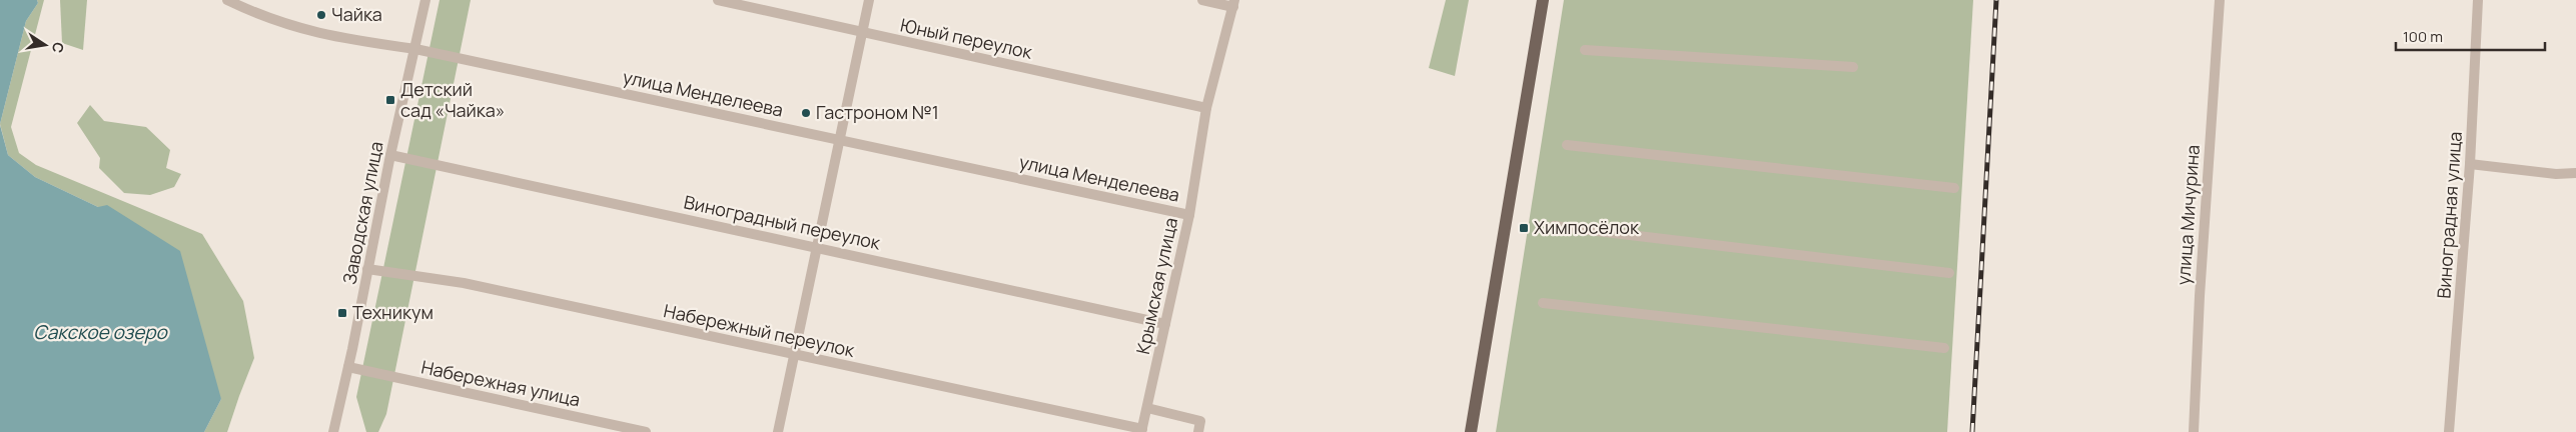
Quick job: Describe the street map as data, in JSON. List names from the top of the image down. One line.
{"streets":{"street":["Юный переулок","улица Менделеева","Заводская улица","улица Мичурина","Виноградная улица","Виноградный переулок","Крымская улица","Набережный переулок","Набережная улица"]},"crossings":[["Юный переулок","Крымская улица"],["улица Менделеева","Заводская улица"],["улица Менделеева","Крымская улица"],["Заводская улица","Виноградный переулок"],["Заводская улица","Набережный переулок"],["Заводская улица","Набережная улица"],["Виноградный переулок","Крымская улица"],["Крымская улица","Набережный переулок"]],"water":["Сакское озеро"],"places":{"other":["Чайка","Гастроном №1"],"transit":["Детский сад «Чайка»","Химпосёлок","Техникум"]},"scale_bar":"100 m","north":"right"}
